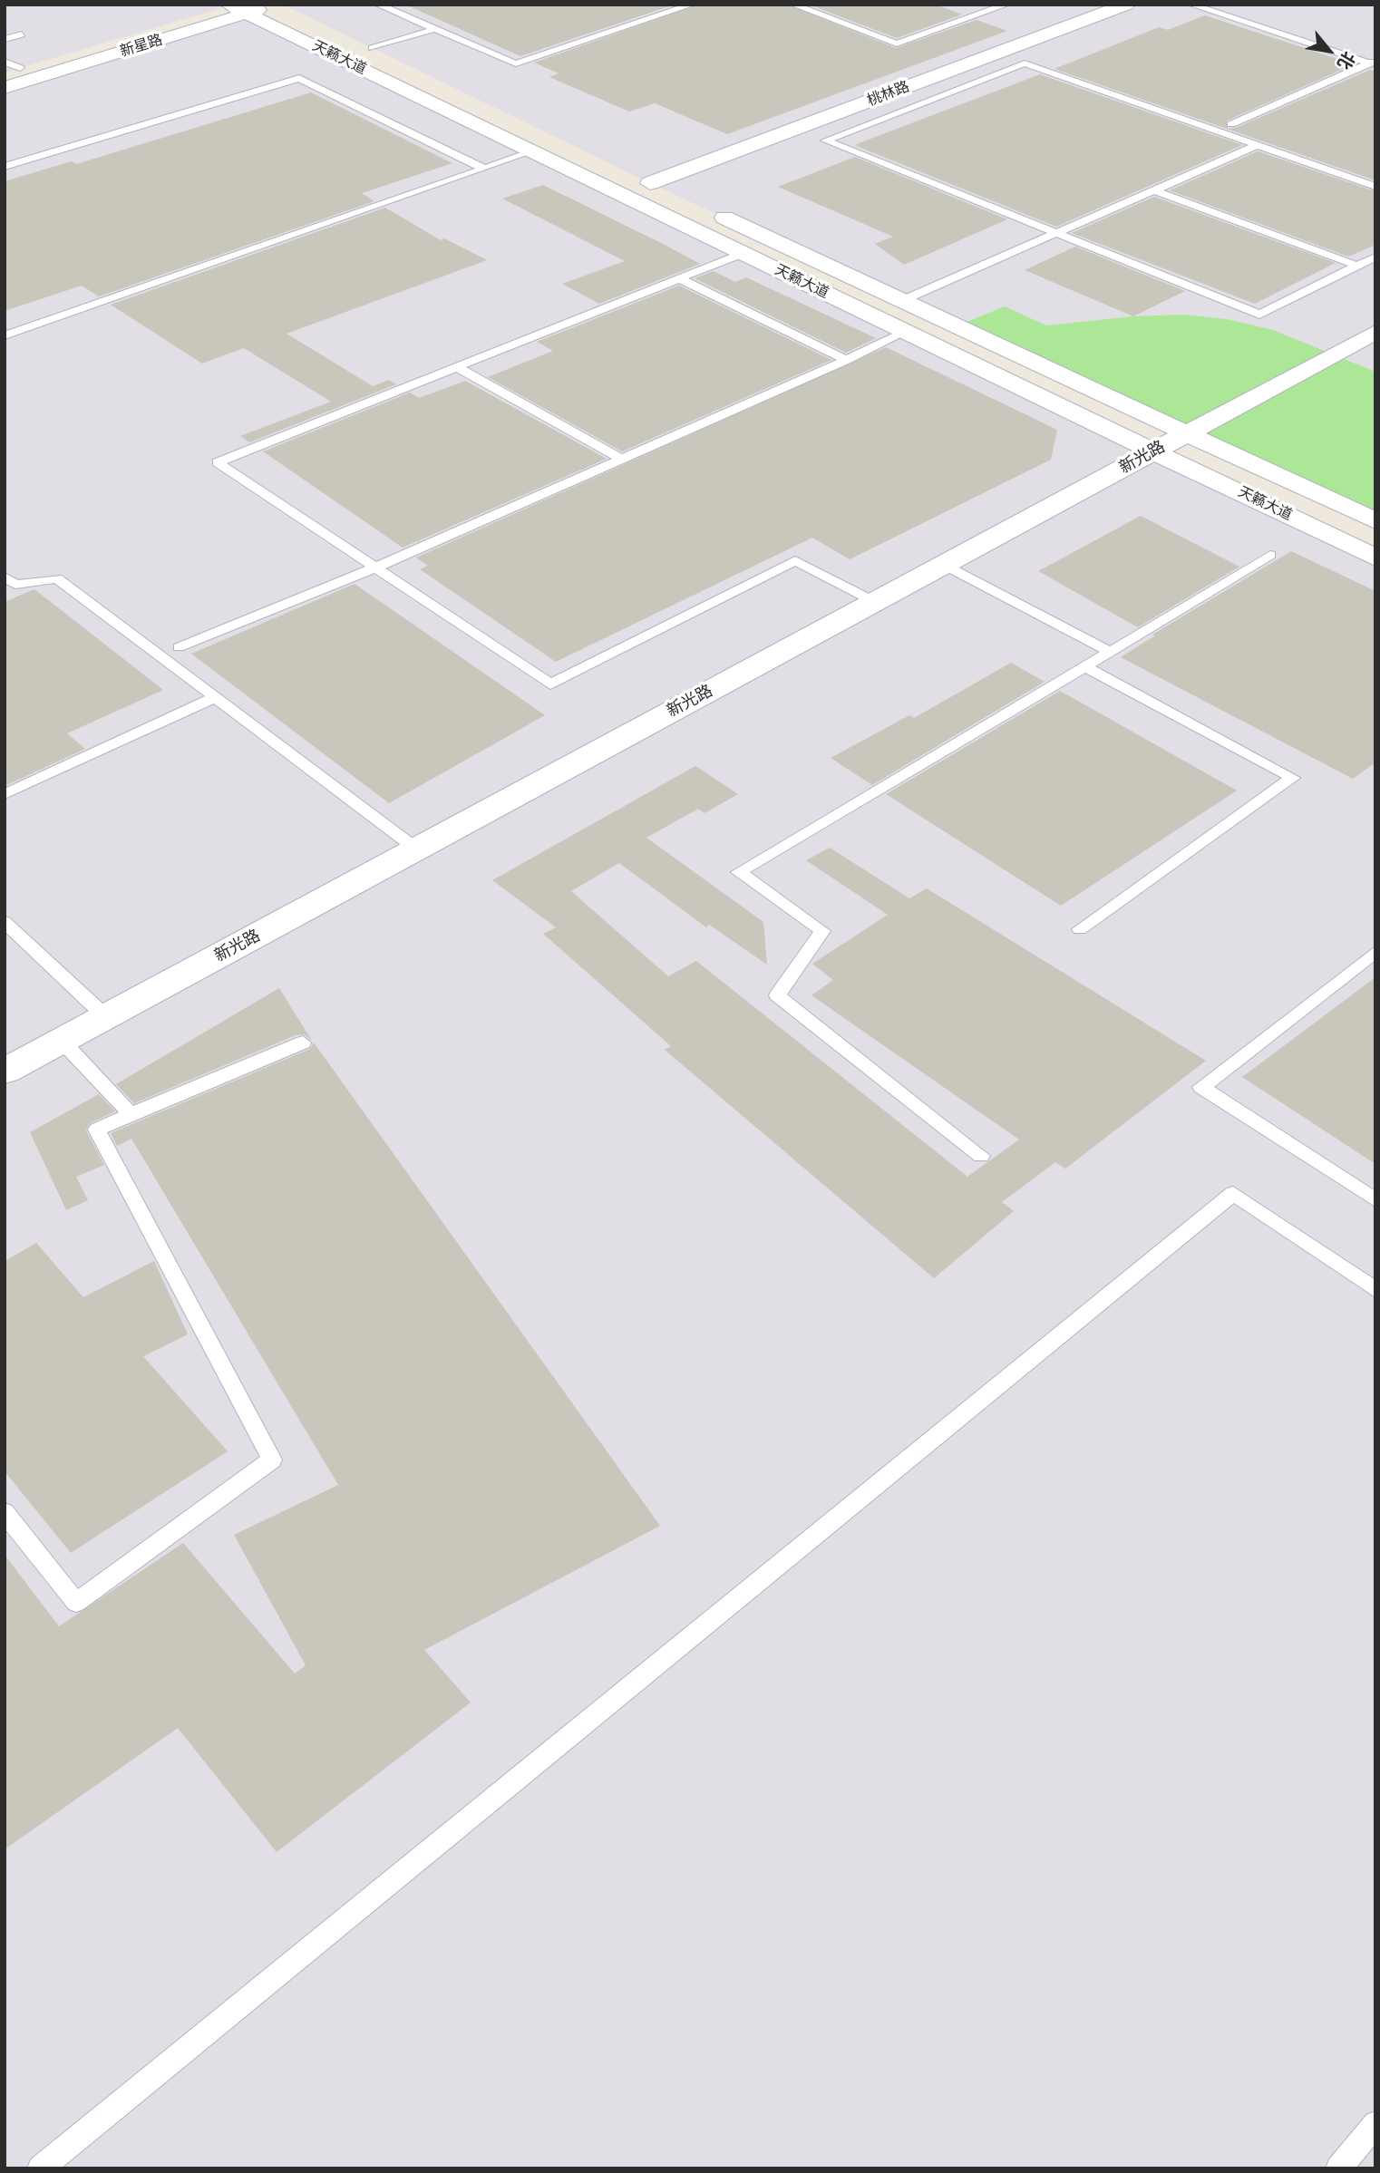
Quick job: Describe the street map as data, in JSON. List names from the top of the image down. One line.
{"streets":{"street":["新星路","天籁大道","桃林路","新光路"]},"crossings":[["新星路","天籁大道"],["天籁大道","新光路"]],"north":"bottom right"}
